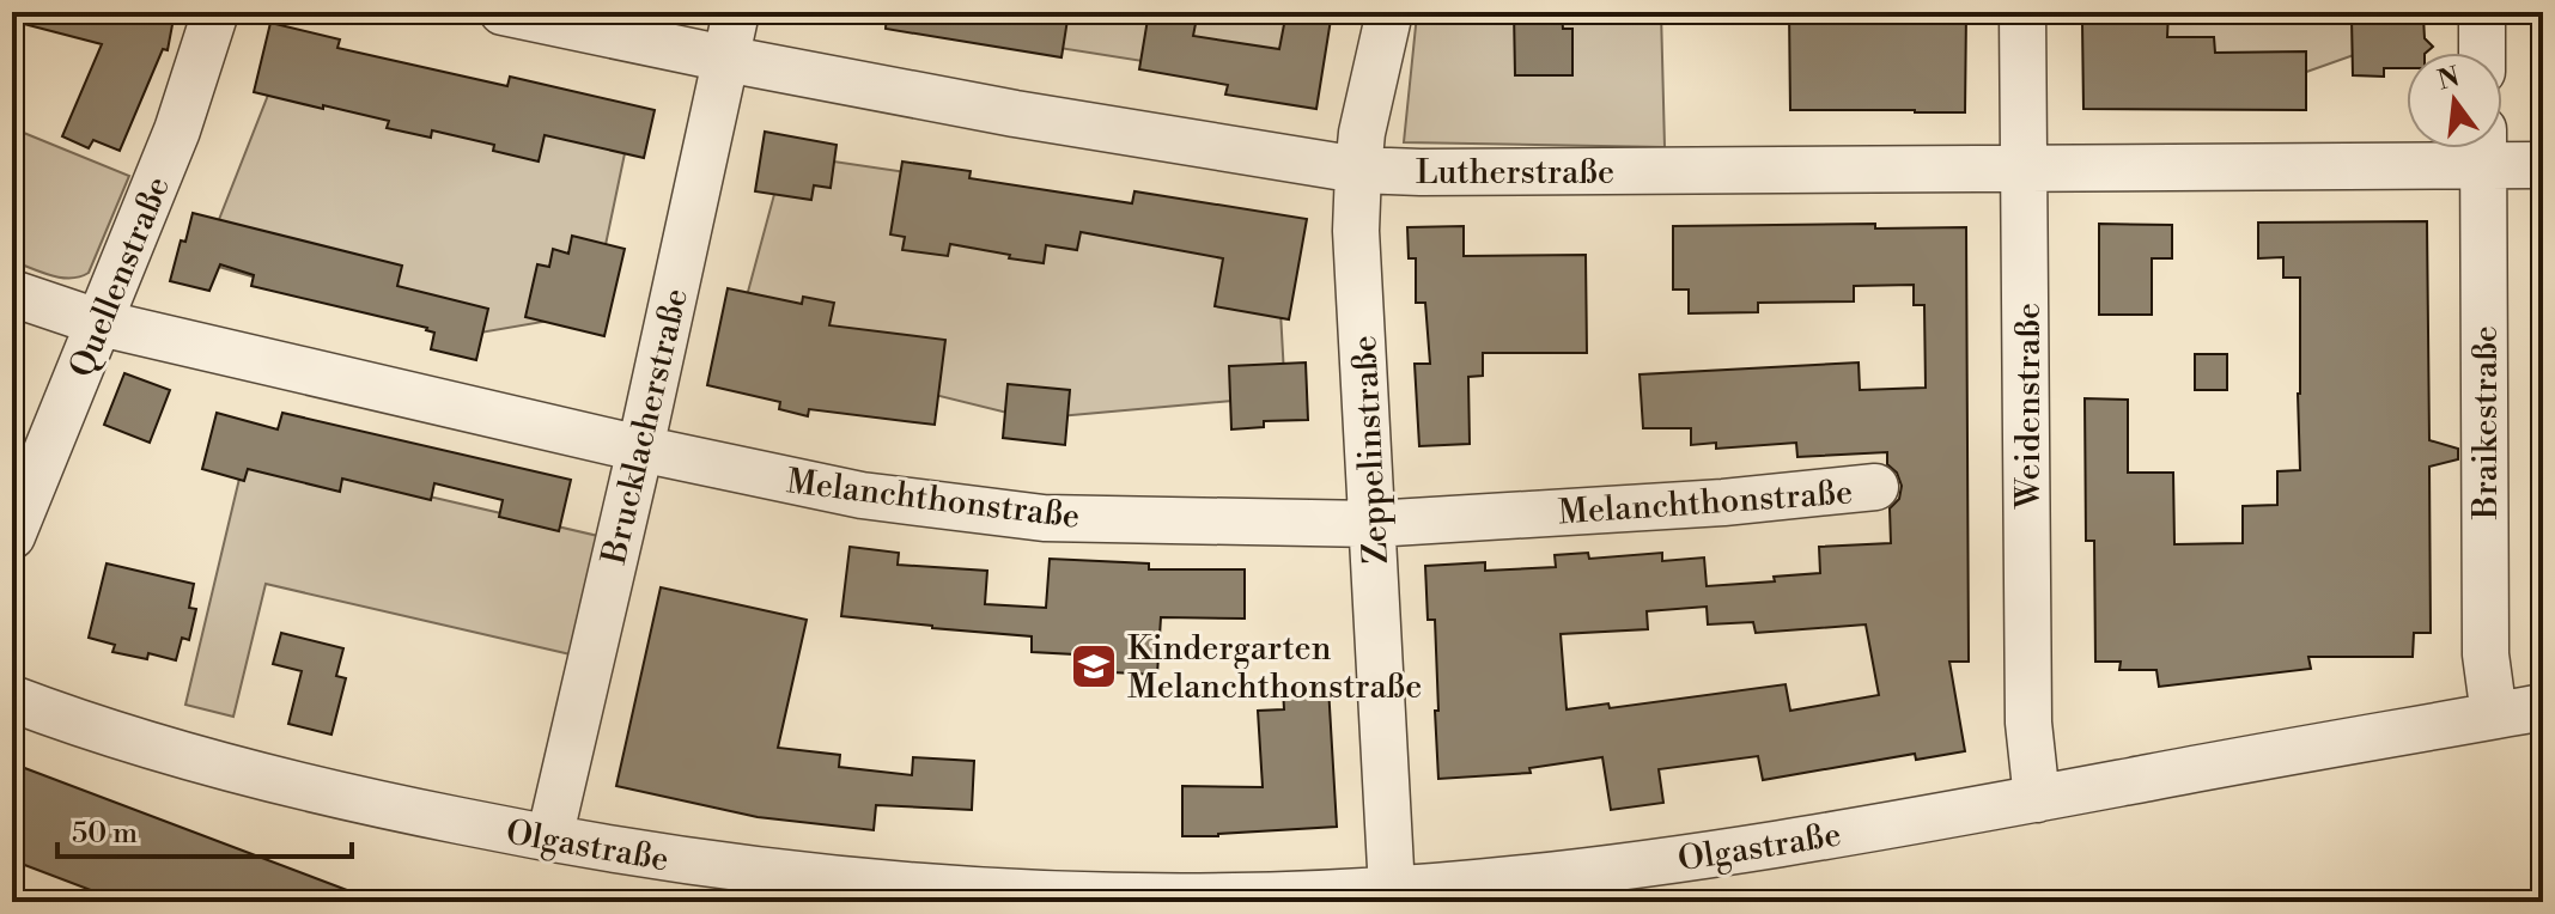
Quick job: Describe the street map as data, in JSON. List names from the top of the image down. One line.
{"streets":{"street":["Lutherstraße","Quellenstraße","Weidenstraße","Braikestraße","Brucklacherstraße","Zeppelinstraße","Melanchthonstraße","Olgastraße"]},"crossings":[["Lutherstraße","Weidenstraße"],["Lutherstraße","Brucklacherstraße"],["Lutherstraße","Zeppelinstraße"],["Quellenstraße","Melanchthonstraße"],["Weidenstraße","Olgastraße"],["Braikestraße","Olgastraße"],["Brucklacherstraße","Melanchthonstraße"],["Brucklacherstraße","Olgastraße"],["Zeppelinstraße","Melanchthonstraße"],["Zeppelinstraße","Olgastraße"]],"places":{"school or university":["Kindergarten Melanchthonstraße"]},"scale_bar":"50 m","north":"top"}
